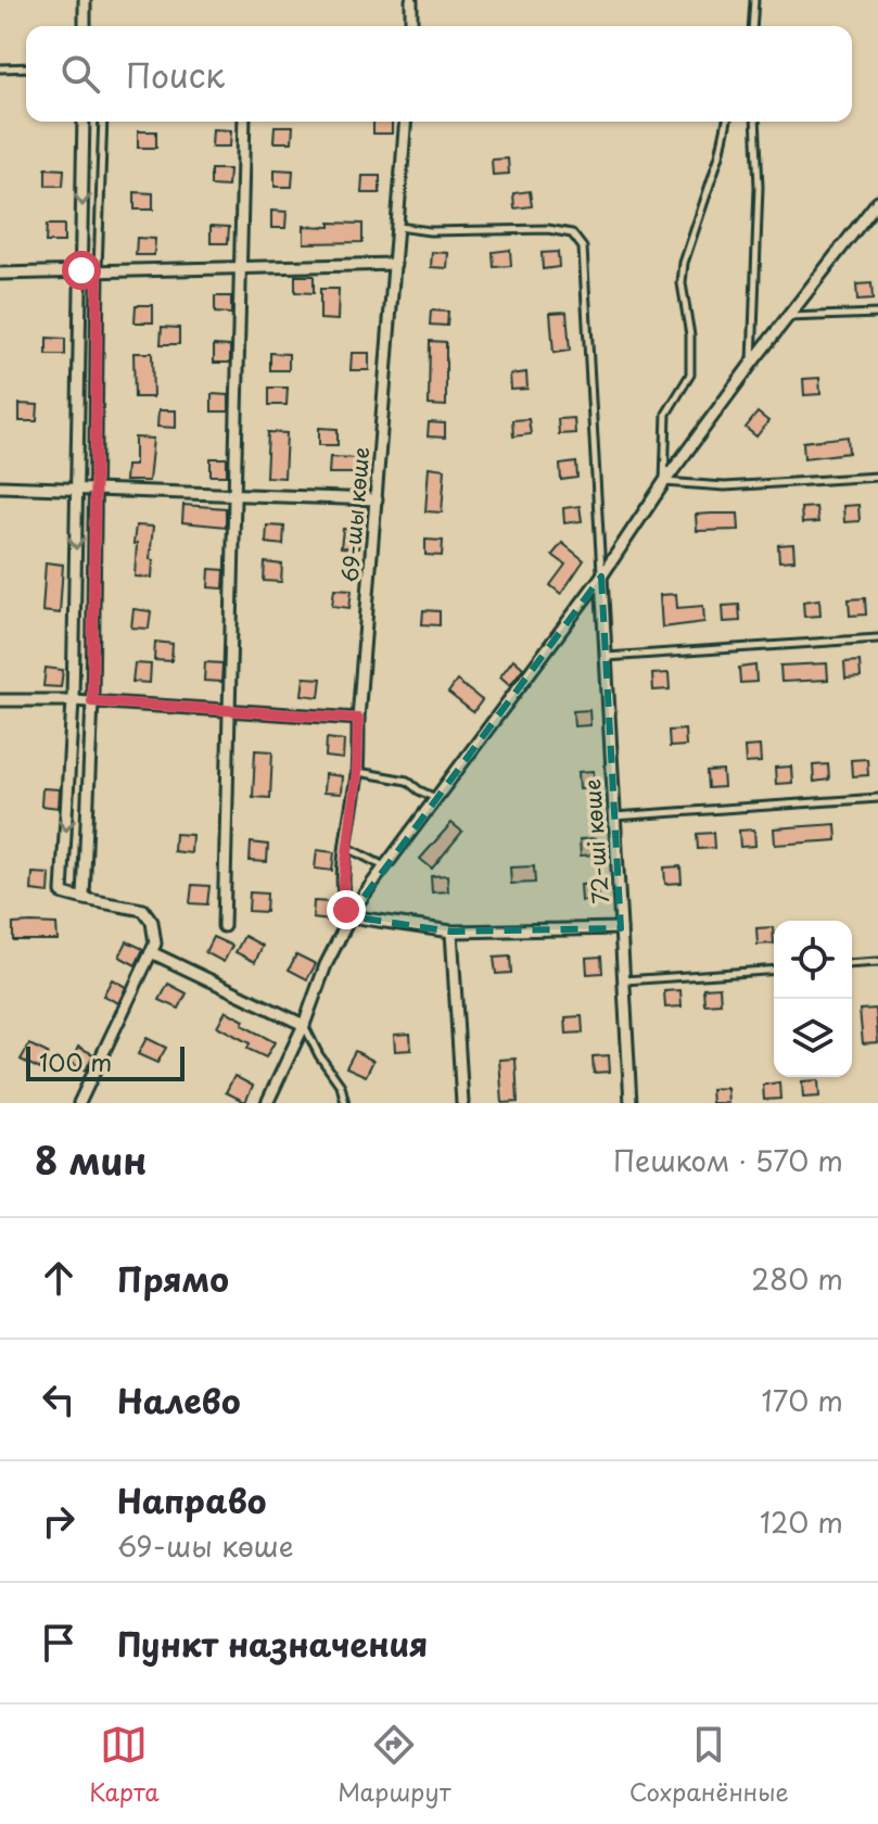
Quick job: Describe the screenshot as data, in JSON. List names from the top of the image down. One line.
{"streets":{"street":["69-шы көше","72-ші көше"]},"scale_bar":"100 m","page":{"search":"Поиск","scale":"100 m","heading":["8 мин","Пешком · 570 m"],"list":[["Прямо","280 m"],["Налево","170 m"],["Направо","69-шы көше","120 m"],"Пункт назначения"],"nav":["Карта","Маршрут","Сохранённые"]}}
